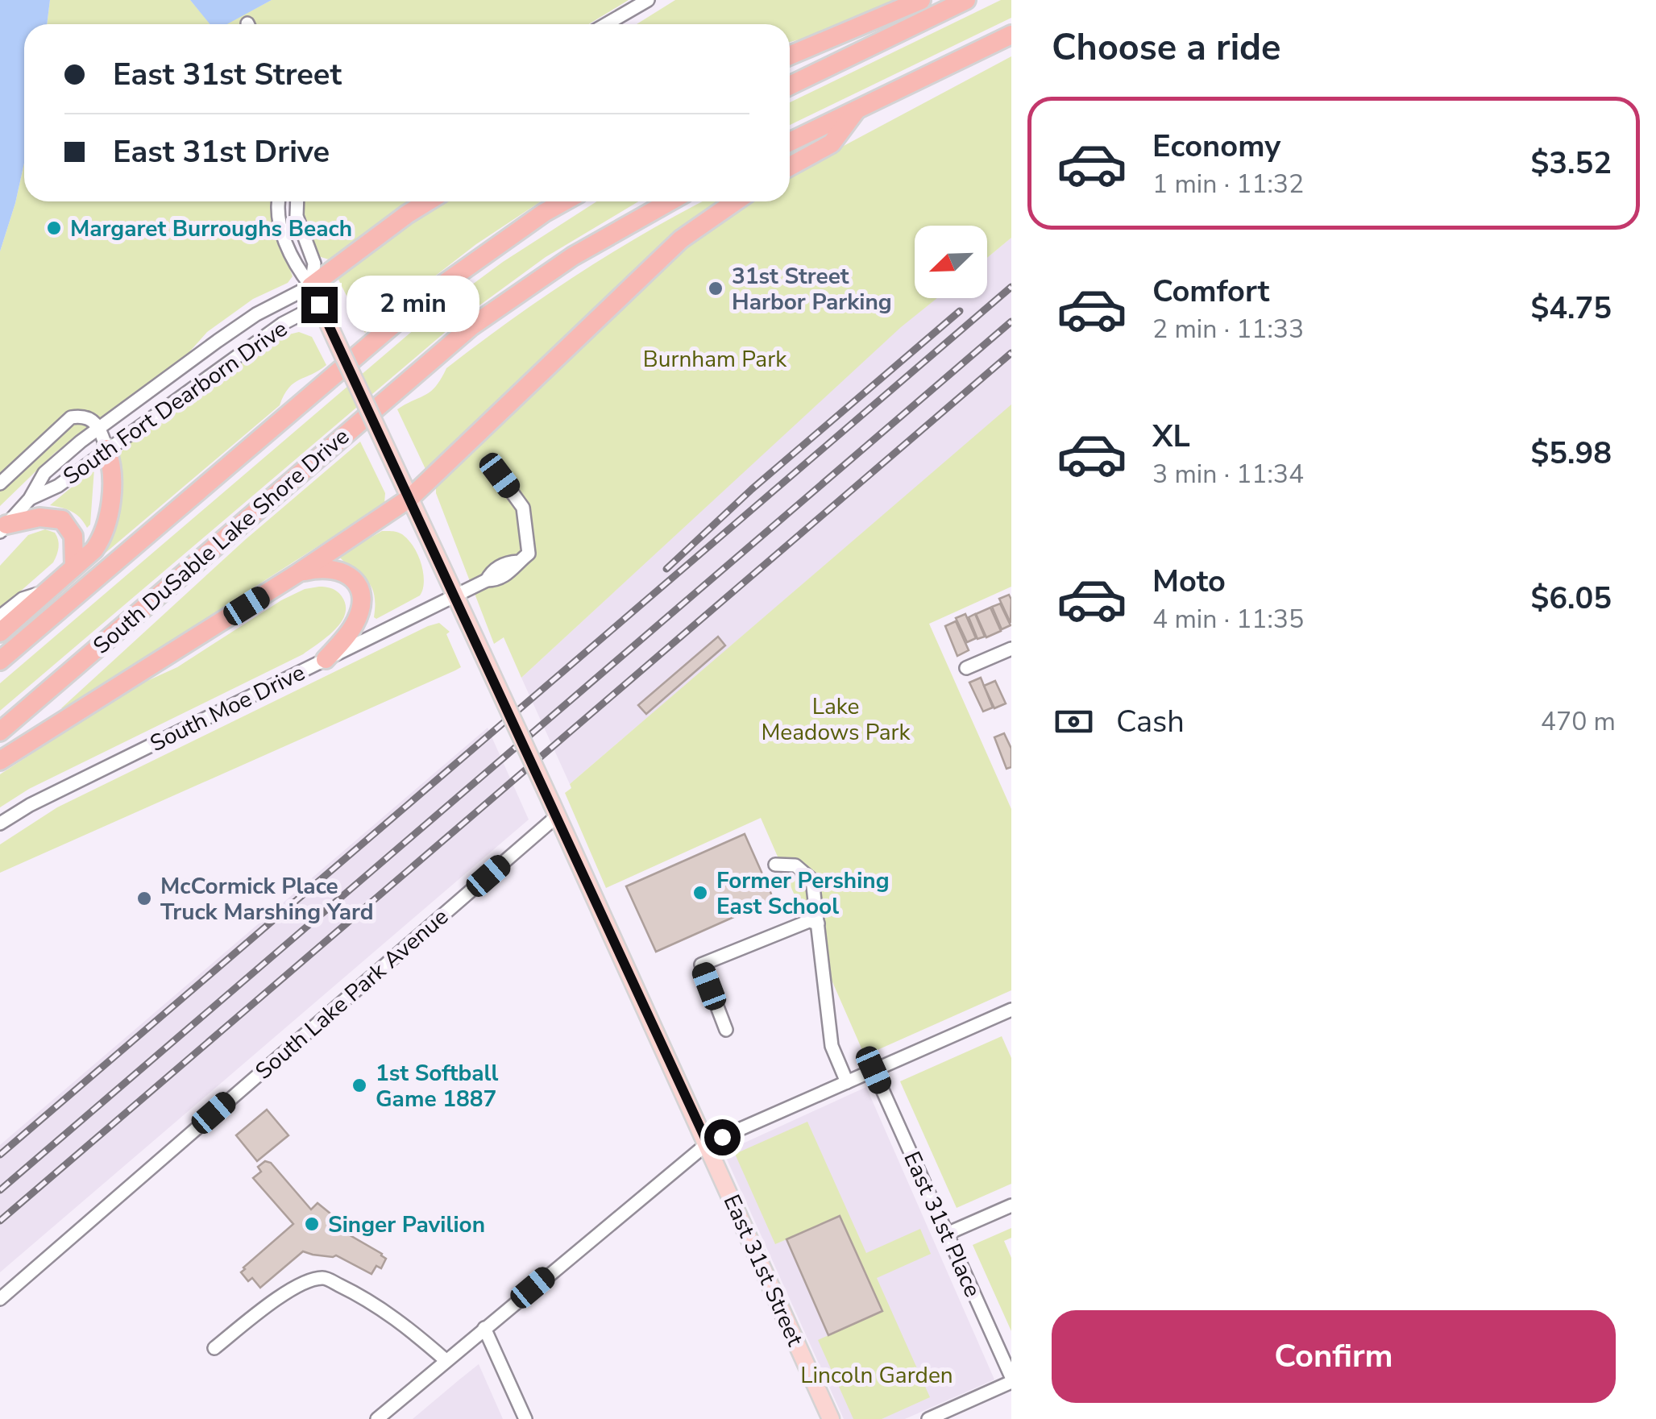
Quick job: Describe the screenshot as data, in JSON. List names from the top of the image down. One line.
{"streets":{"highway":["South DuSable Lake Shore Drive"],"main road":["East 31st Street"],"street":["South Fort Dearborn Drive","South Moe Drive","South Lake Park Avenue","East 31st Place"]},"crossings":[["South Fort Dearborn Drive","East 31st Street"],["South Moe Drive","East 31st Street"],["South Lake Park Avenue","East 31st Street"]],"parks":["Burnham Park","Lake Meadows Park","Lincoln Garden"],"places":["Margaret Burroughs Beach","31st Street Harbor Parking","Former Pershing East School","McCormick Place Truck Marshing Yard","1st Softball Game 1887","Singer Pavilion"],"north":"bottom left","page":{"heading":"Choose a ride","banner":["East 31st Street","East 31st Drive"],"list":[{"name":"Economy","note":"1 min · 11:32","value":"$3.52"},{"name":"Comfort","note":"2 min · 11:33","value":"$4.75"},{"name":"XL","note":"3 min · 11:34","value":"$5.98"},{"name":"Moto","note":"4 min · 11:35","value":"$6.05"}],"bubble":"2 min","pay":["Cash","470 m"],"buttons":"Confirm"}}
